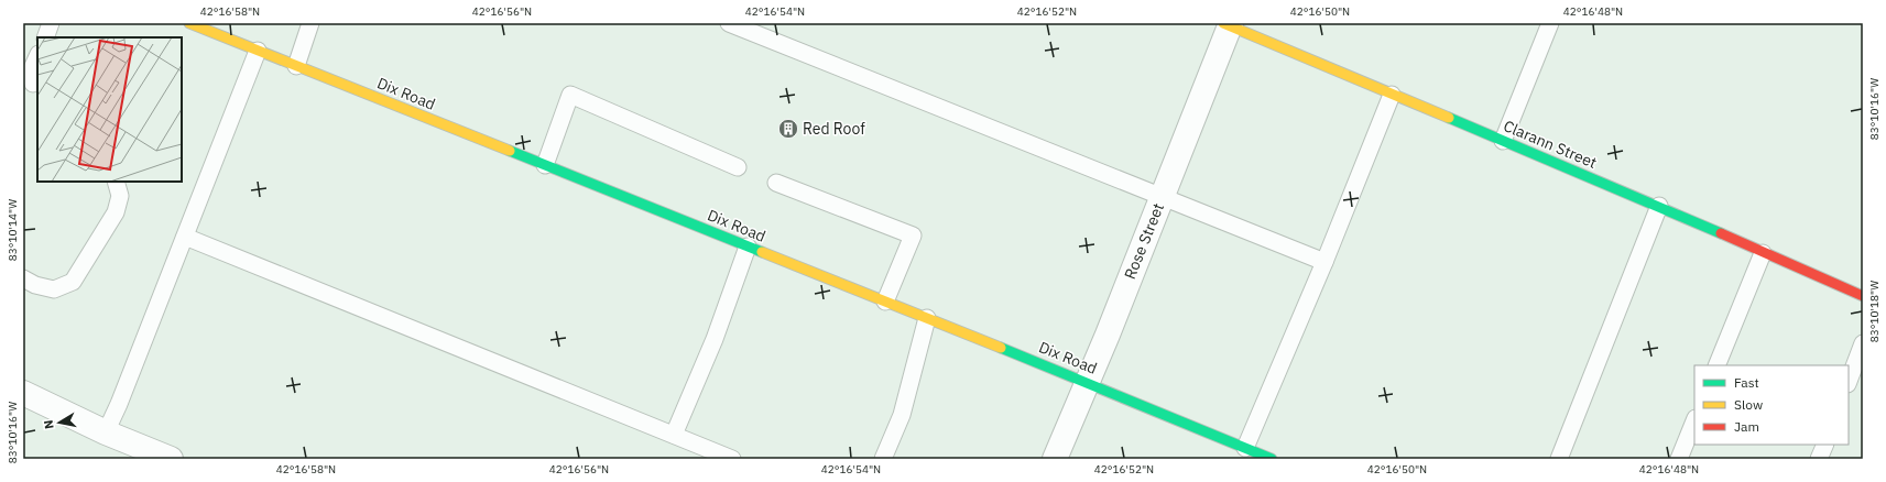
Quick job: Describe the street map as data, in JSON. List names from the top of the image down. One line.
{"streets":{"main road":["Dix Road","Clarann Street"],"street":["Rose Street"]},"crossings":[["Dix Road","Rose Street"],["Clarann Street","Rose Street"]],"places":{"building":["Red Roof"]},"legend":["Fast","Slow","Jam"],"north":"left","coordinates":["42°16'58\"N","42°16'56\"N","42°16'54\"N","42°16'52\"N","42°16'50\"N","42°16'48\"N","83°10'16\"W","83°10'14\"W","83°10'18\"W"]}
